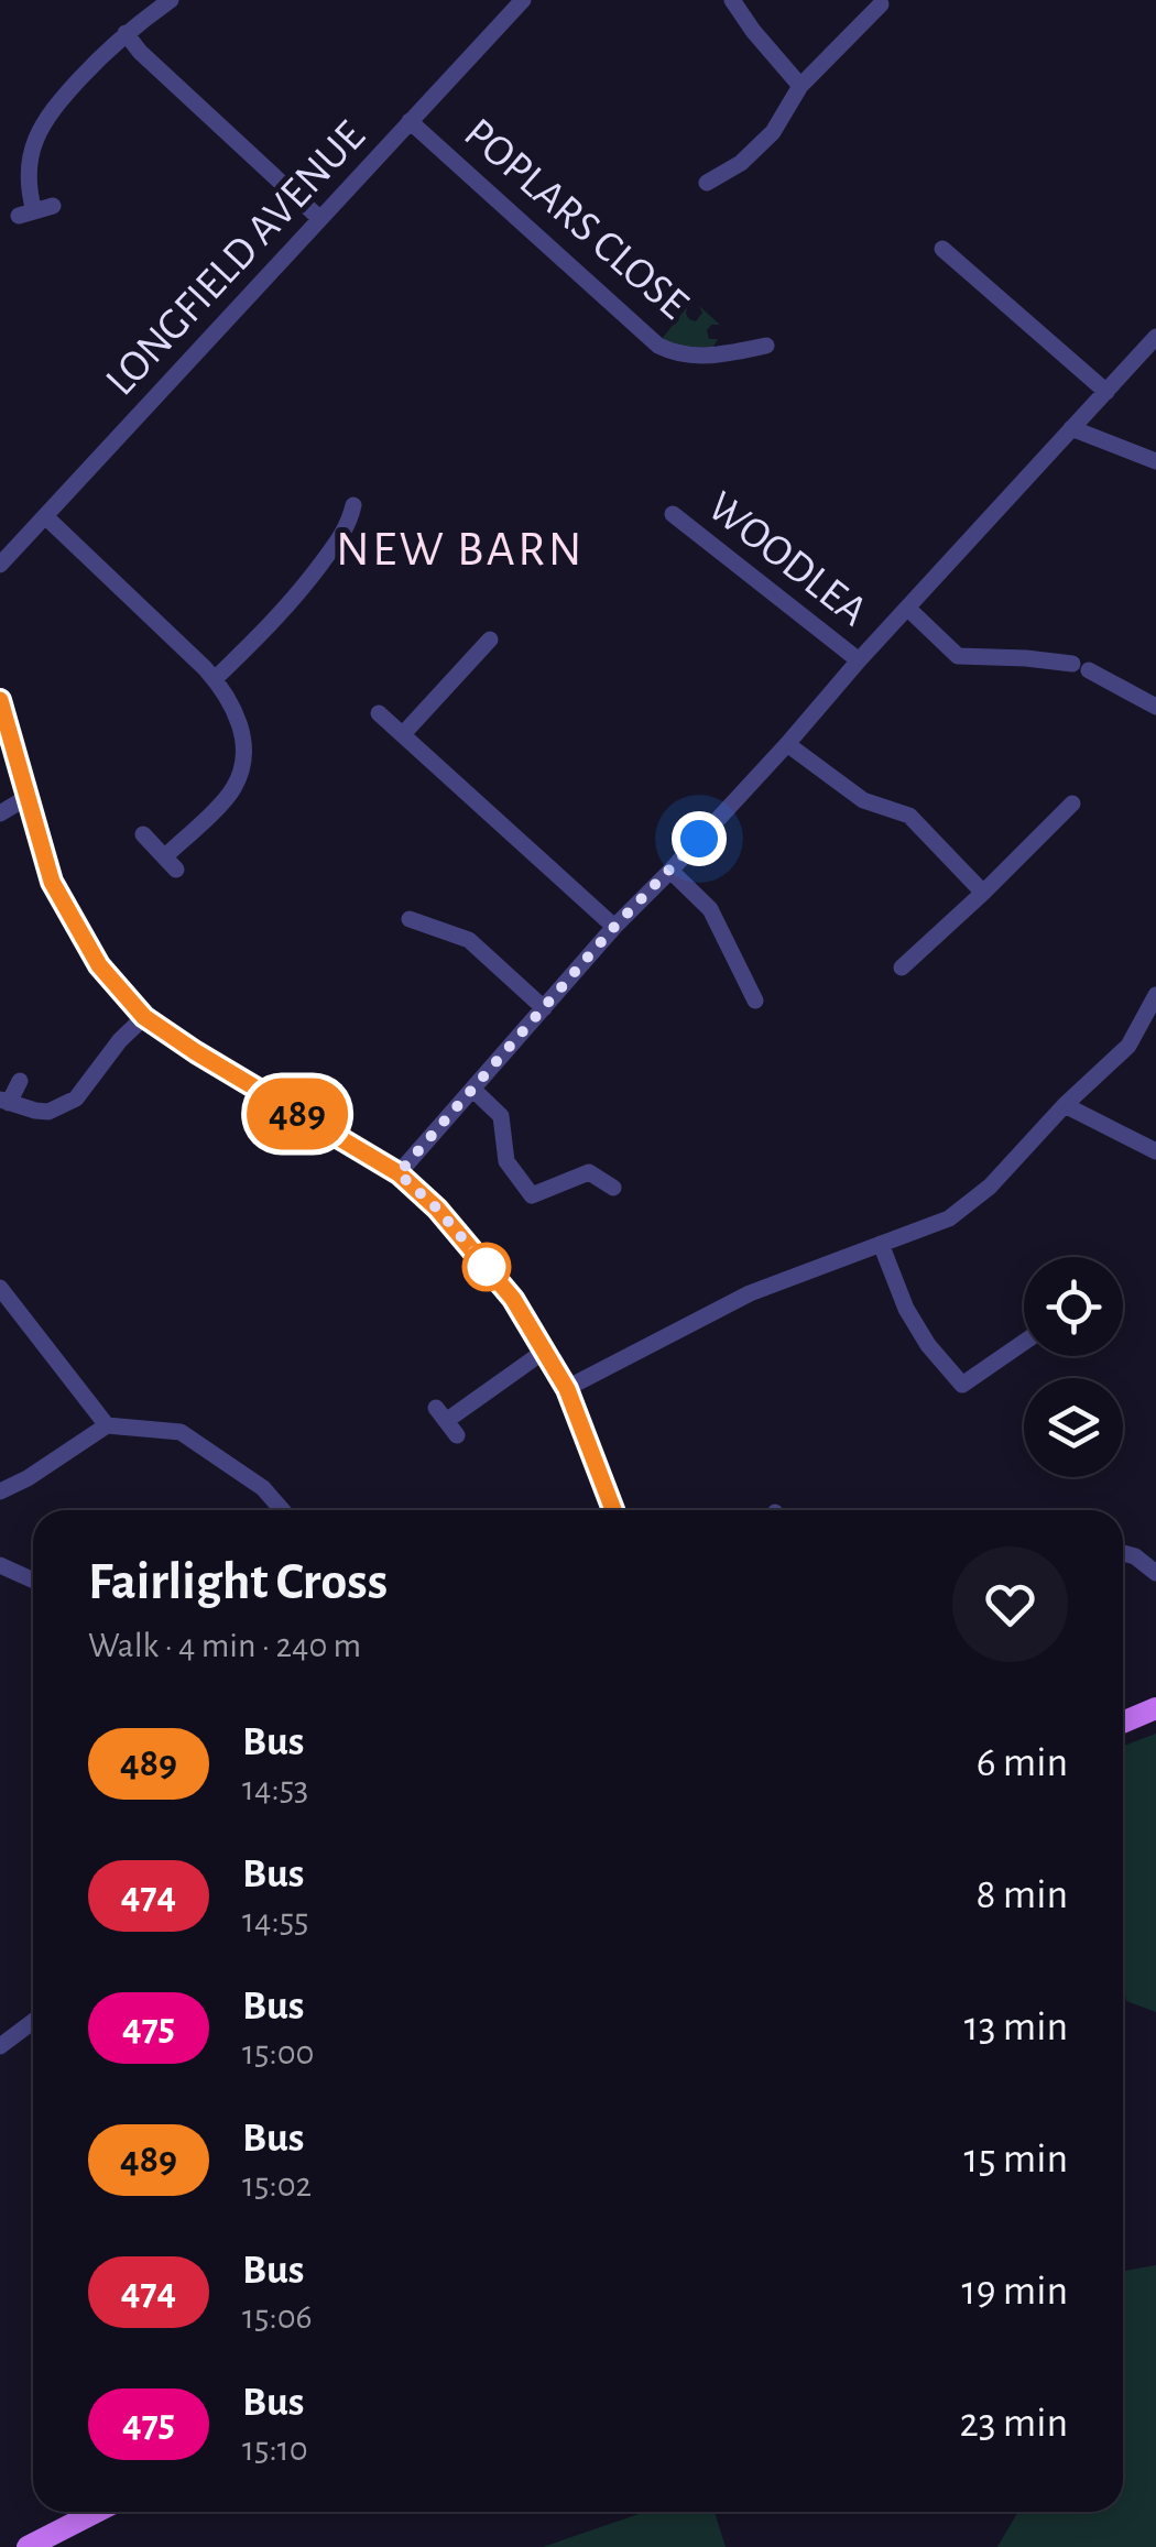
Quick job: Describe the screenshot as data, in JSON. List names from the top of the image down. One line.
{"streets":{"street":["POPLARS CLOSE","LONGFIELD AVENUE","WOODLEA"]},"crossings":[["POPLARS CLOSE","LONGFIELD AVENUE"]],"districts":["NEW BARN"],"lines":["bus line 489"],"page":{"on_map":"489","heading":["Fairlight Cross","Walk · 4 min · 240 m"],"list":[{"mark":"489","name":"Bus","note":"14:53","value":"6 min"},{"mark":"474","name":"Bus","note":"14:55","value":"8 min"},{"mark":"475","name":"Bus","note":"15:00","value":"13 min"},{"mark":"489","name":"Bus","note":"15:02","value":"15 min"},{"mark":"474","name":"Bus","note":"15:06","value":"19 min"},{"mark":"475","name":"Bus","note":"15:10","value":"23 min"}]}}
